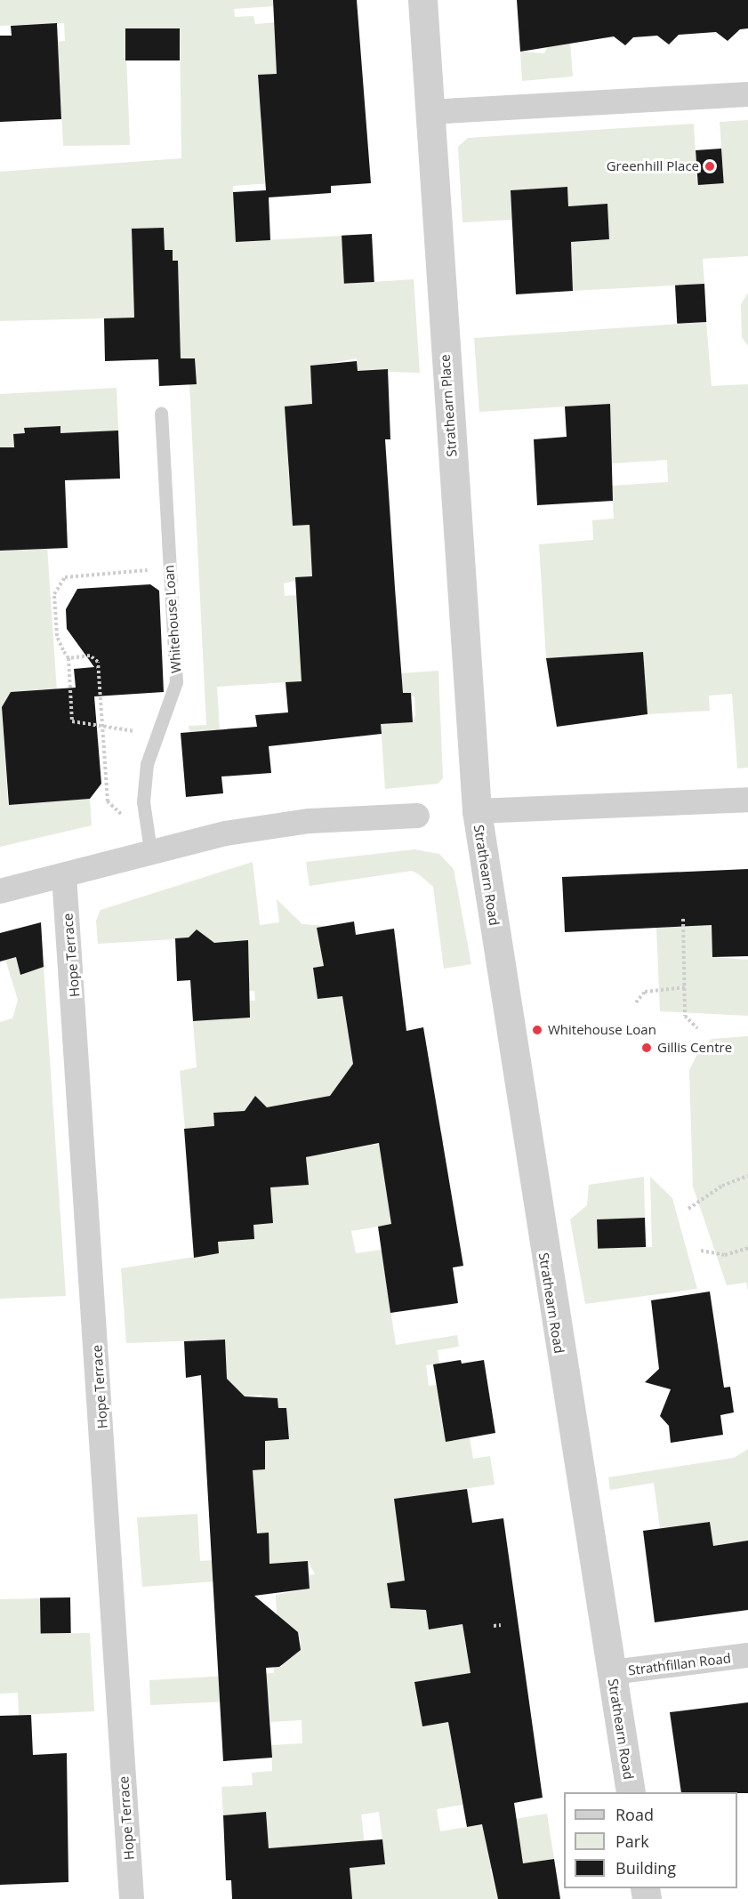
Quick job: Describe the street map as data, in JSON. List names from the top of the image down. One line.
{"streets":{"street":["Strathearn Place","Strathearn Road","Hope Terrace","Strathfillan Road"],"lane":["Whitehouse Loan"]},"crossings":[["Strathearn Place","Strathearn Road"],["Strathearn Road","Strathfillan Road"]],"places":["Greenhill Place","Whitehouse Loan","Gillis Centre"],"legend":["Road","Park","Building"]}
